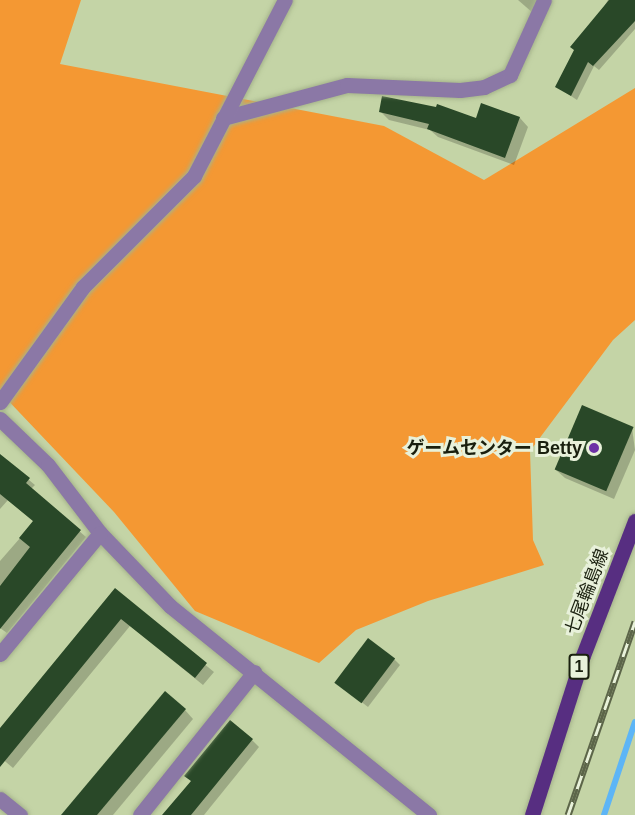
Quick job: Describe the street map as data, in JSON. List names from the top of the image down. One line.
{"streets":{"main road":["七尾輪島線","1"]},"places":["ゲームセンター Betty"]}
